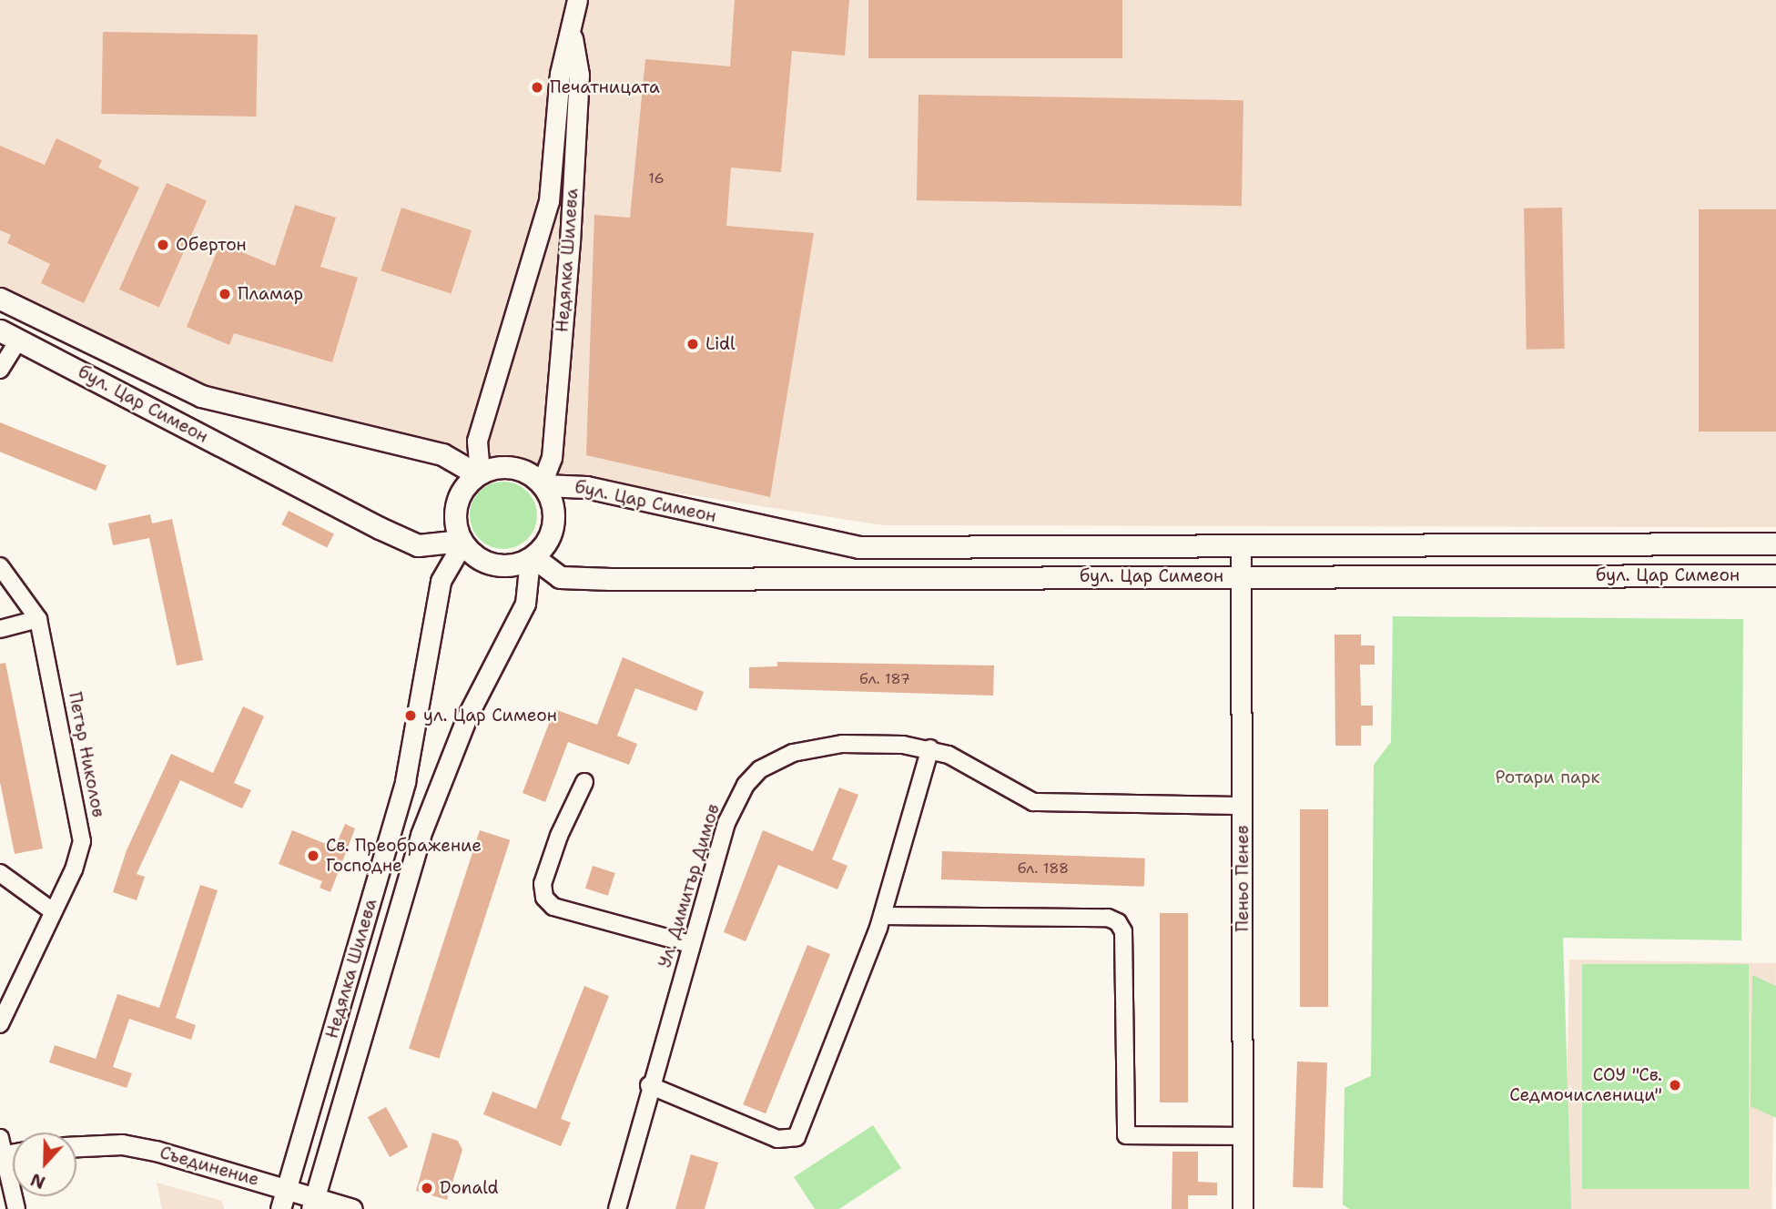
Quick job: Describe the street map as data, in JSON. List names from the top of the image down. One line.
{"streets":{"main road":["бул. Цар Симеон"],"street":["Недялка Шилева","Петър Николов","Пеньо Пенев","Ул. Димитър Димов","Съединение"]},"crossings":[["Недялка Шилева","бул. Цар Симеон"],["Недялка Шилева","Съединение"],["бул. Цар Симеон","Пеньо Пенев"],["Пеньо Пенев","Ул. Димитър Димов"]],"parks":["Ротари парк"],"places":["Печатницата","Обертон","Пламар","Lidl","ул. Цар Симеон","Св. Преображение Господне","СОУ \"Св. Седмочисленици\"","Donald"],"house_numbers":["16","бл. 187","бл. 188"],"north":"bottom"}
